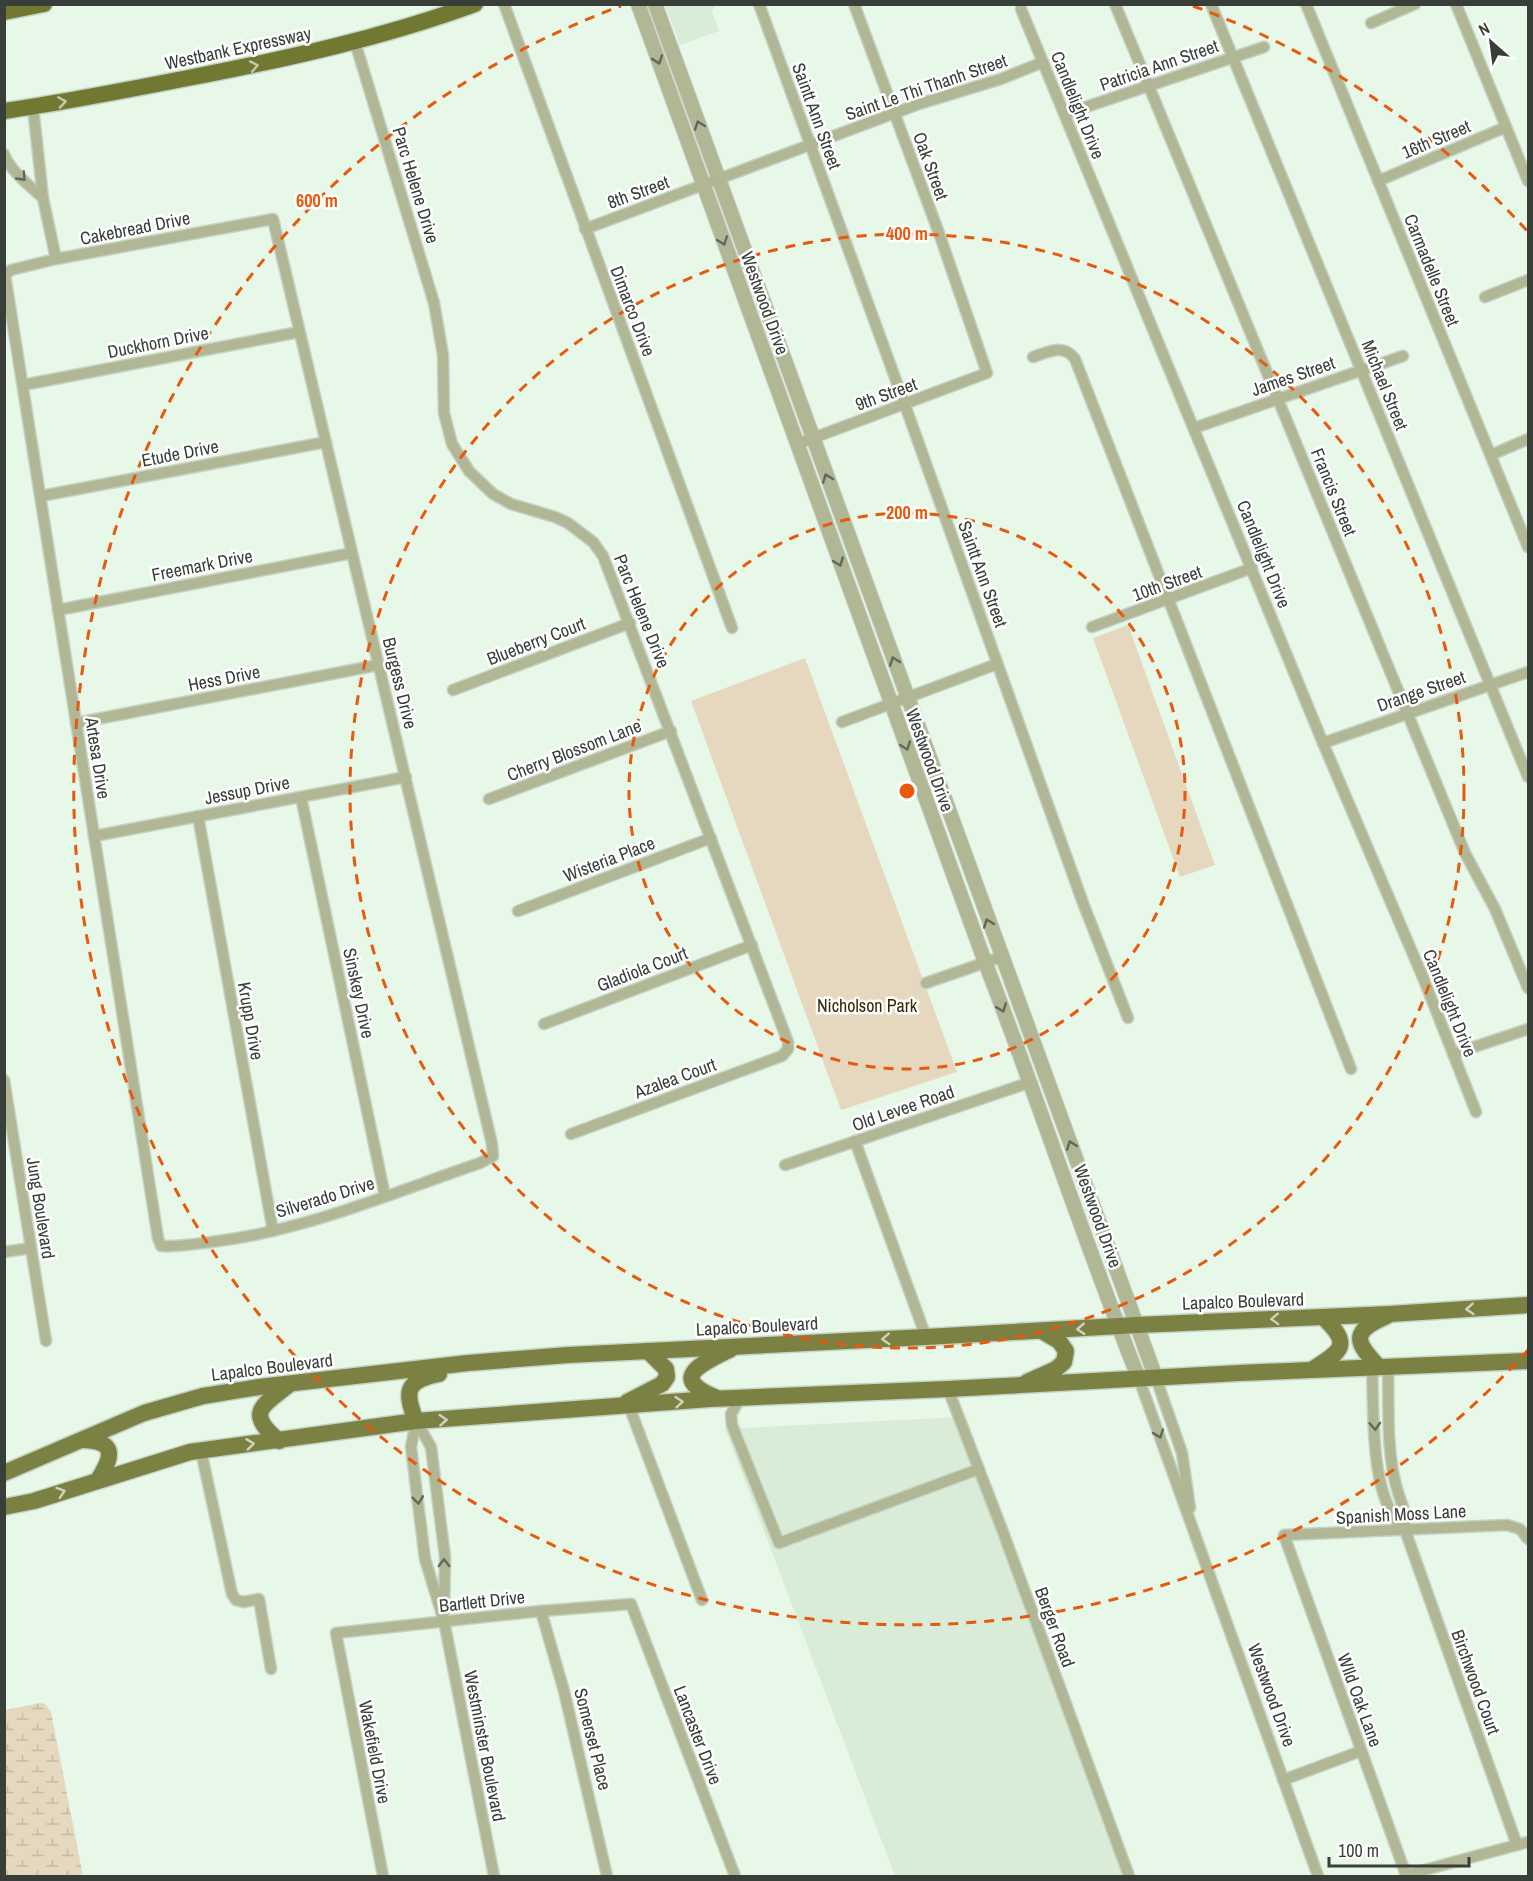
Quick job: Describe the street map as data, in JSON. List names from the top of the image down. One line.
{"streets":{"highway":["Westbank Expressway"],"main road":["Lapalco Boulevard"],"street":["Patricia Ann Street","Saint Le Thi Thanh Street","Candlelight Drive","Saintt Ann Street","16th Street","Oak Street","Parc Helene Drive","8th Street","Cakebread Drive","Carmadelle Street","Westwood Drive","Dimarco Drive","Duckhorn Drive","James Street","Michael Street","9th Street","Etude Drive","Francis Street","Freemark Drive","10th Street","Blueberry Court","Hess Drive","Burgess Drive","Drange Street","Cherry Blossom Lane","Artesa Drive","Jessup Drive","Wisteria Place","Gladiola Court","Sinskey Drive","Krupp Drive","Azalea Court","Old Levee Road","Silverado Drive","Jung Boulevard","Spanish Moss Lane","Bartlett Drive","Berger Road","Birchwood Court","WIld Oak Lane","Lancaster Drive","Somerset Place","Westminster Boulevard","Wakefield Drive"]},"crossings":[["Westbank Expressway","Parc Helene Drive"],["Patricia Ann Street","Candlelight Drive"],["Patricia Ann Street","Michael Street"],["Patricia Ann Street","Francis Street"],["Saint Le Thi Thanh Street","Candlelight Drive"],["Saint Le Thi Thanh Street","Saintt Ann Street"],["Saint Le Thi Thanh Street","Oak Street"],["Saint Le Thi Thanh Street","8th Street"],["Saint Le Thi Thanh Street","Westwood Drive"],["Candlelight Drive","James Street"],["Candlelight Drive","10th Street"],["Candlelight Drive","Drange Street"],["Saintt Ann Street","9th Street"],["16th Street","Carmadelle Street"],["Oak Street","9th Street"],["Parc Helene Drive","Blueberry Court"],["Parc Helene Drive","Cherry Blossom Lane"],["Parc Helene Drive","Wisteria Place"],["Parc Helene Drive","Gladiola Court"],["Parc Helene Drive","Azalea Court"],["8th Street","Westwood Drive"],["8th Street","Dimarco Drive"],["Cakebread Drive","Burgess Drive"],["Cakebread Drive","Artesa Drive"],["Westwood Drive","9th Street"],["Westwood Drive","Old Levee Road"],["Westwood Drive","Lapalco Boulevard"],["Duckhorn Drive","Burgess Drive"],["Duckhorn Drive","Artesa Drive"],["James Street","Michael Street"],["James Street","Francis Street"],["Michael Street","Drange Street"],["Etude Drive","Burgess Drive"],["Etude Drive","Artesa Drive"],["Francis Street","Drange Street"],["Freemark Drive","Burgess Drive"],["Freemark Drive","Artesa Drive"],["Hess Drive","Burgess Drive"],["Hess Drive","Artesa Drive"],["Burgess Drive","Jessup Drive"],["Burgess Drive","Silverado Drive"],["Artesa Drive","Jessup Drive"],["Artesa Drive","Silverado Drive"],["Jessup Drive","Sinskey Drive"],["Jessup Drive","Krupp Drive"],["Sinskey Drive","Silverado Drive"],["Krupp Drive","Silverado Drive"],["Spanish Moss Lane","Birchwood Court"],["Spanish Moss Lane","WIld Oak Lane"],["Bartlett Drive","Lancaster Drive"],["Bartlett Drive","Somerset Place"],["Bartlett Drive","Westminster Boulevard"],["Bartlett Drive","Wakefield Drive"]],"one_way":["Westbank Expressway"],"parks":["Nicholson Park"],"scale_bar":"100 m","north":"top left","rings":["600 m","400 m","200 m"]}
